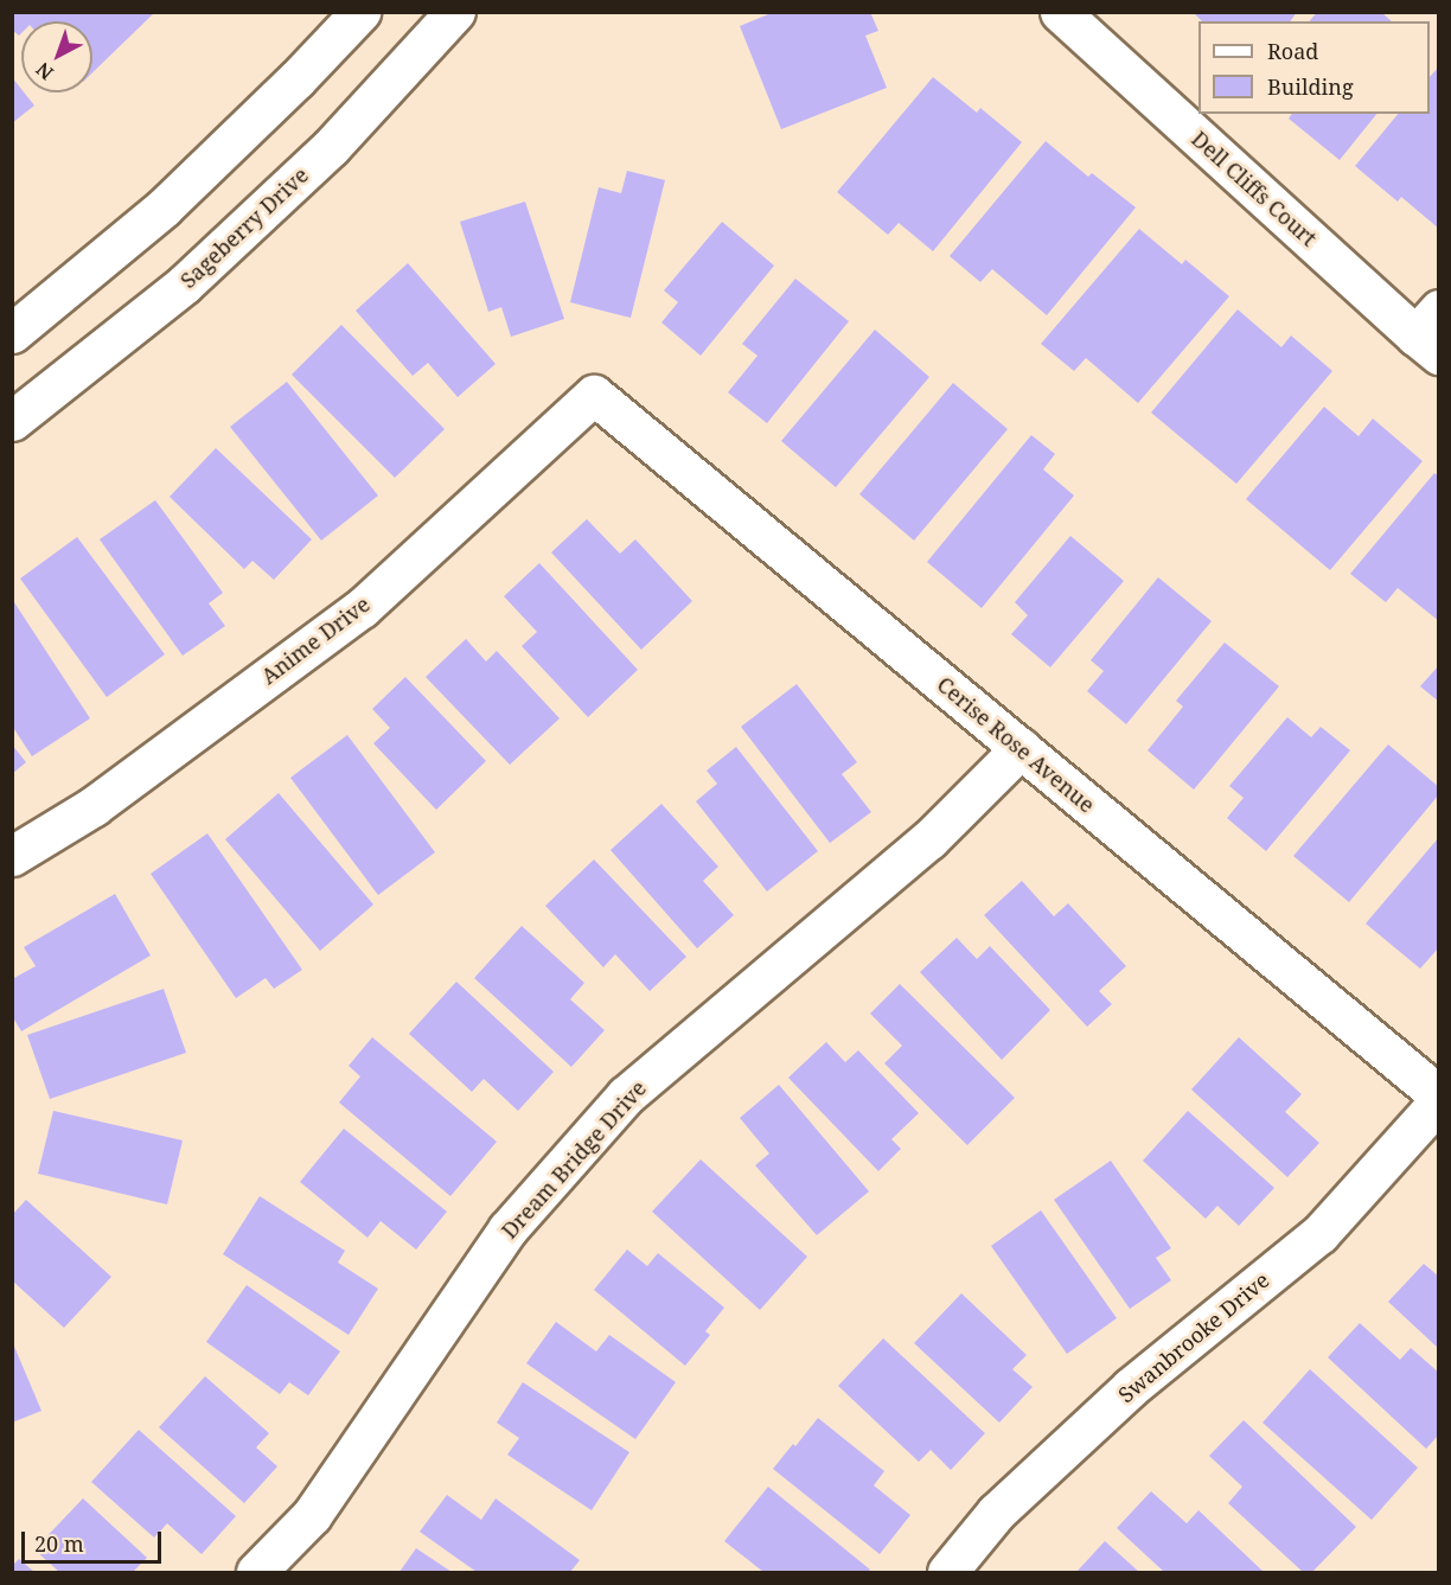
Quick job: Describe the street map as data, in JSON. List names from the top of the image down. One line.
{"streets":{"street":["Dell Cliffs Court","Sageberry Drive","Anime Drive","Cerise Rose Avenue","Dream Bridge Drive","Swanbrooke Drive"]},"crossings":[["Anime Drive","Cerise Rose Avenue"],["Cerise Rose Avenue","Dream Bridge Drive"]],"legend":["Road","Building"],"scale_bar":"20 m","north":"bottom left"}
